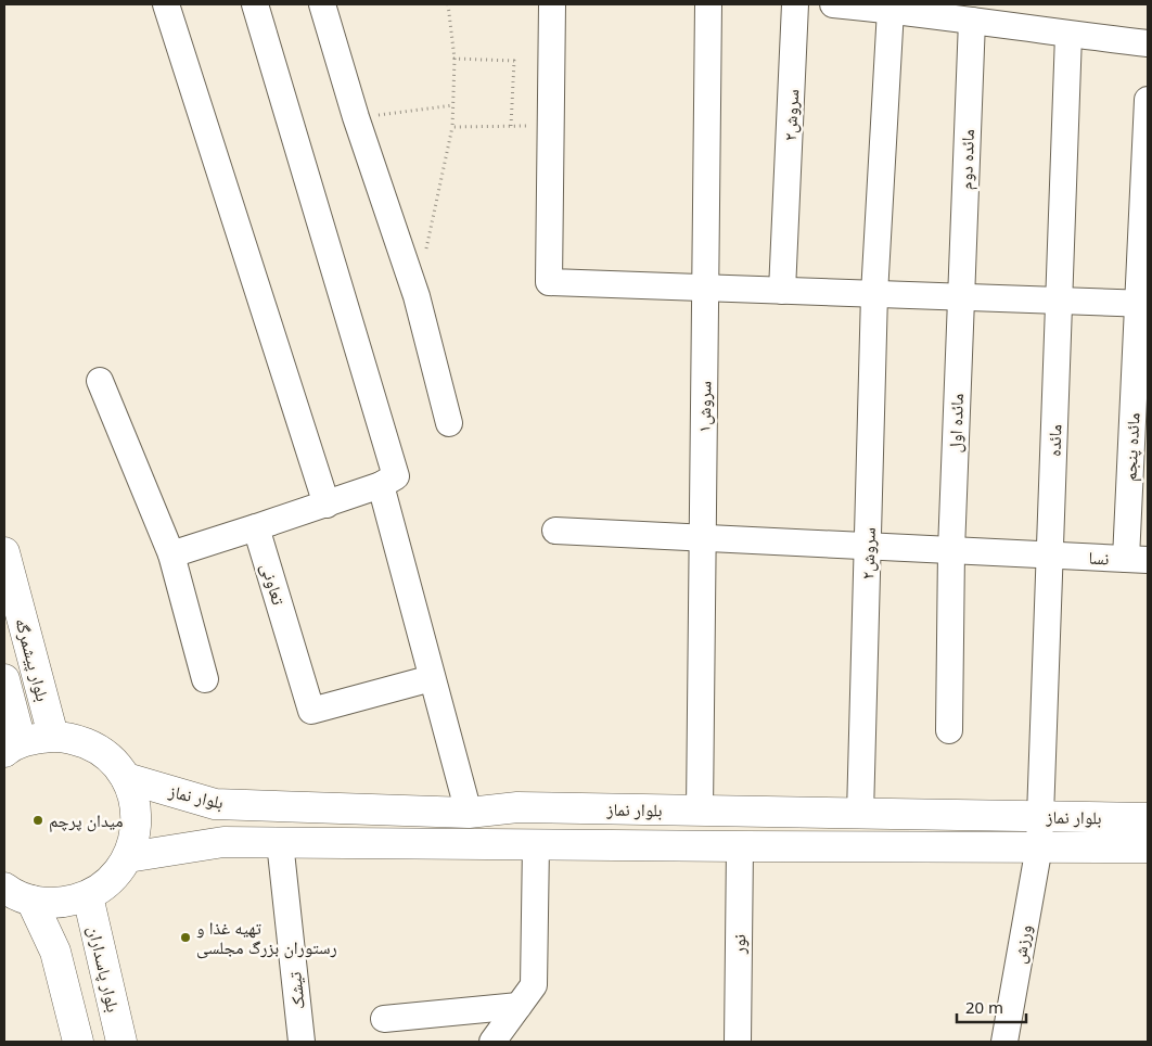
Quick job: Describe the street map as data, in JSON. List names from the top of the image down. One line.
{"streets":{"main road":["بلوار پیشمرگه","بلوار نماز","بلوار پاسداران"],"street":["سروش۲","مائده دوم","سروش۱","مائده اول","مائده","مائده پنجم","نسا","تعاونی","نور","ورزش","تیشک"]},"crossings":[["سروش۲","نسا"],["سروش۲","بلوار نماز"],["مائده دوم","مائده اول"],["سروش۱","نسا"],["سروش۱","بلوار نماز"],["مائده اول","نسا"],["مائده","نسا"],["مائده","بلوار نماز"],["مائده","ورزش"],["مائده پنجم","نسا"],["بلوار نماز","نور"],["بلوار نماز","ورزش"],["بلوار نماز","تیشک"]],"places":["میدان پرچم","تهیه غذا و رستوران بزرگ مجلسی"],"scale_bar":"20 m"}
